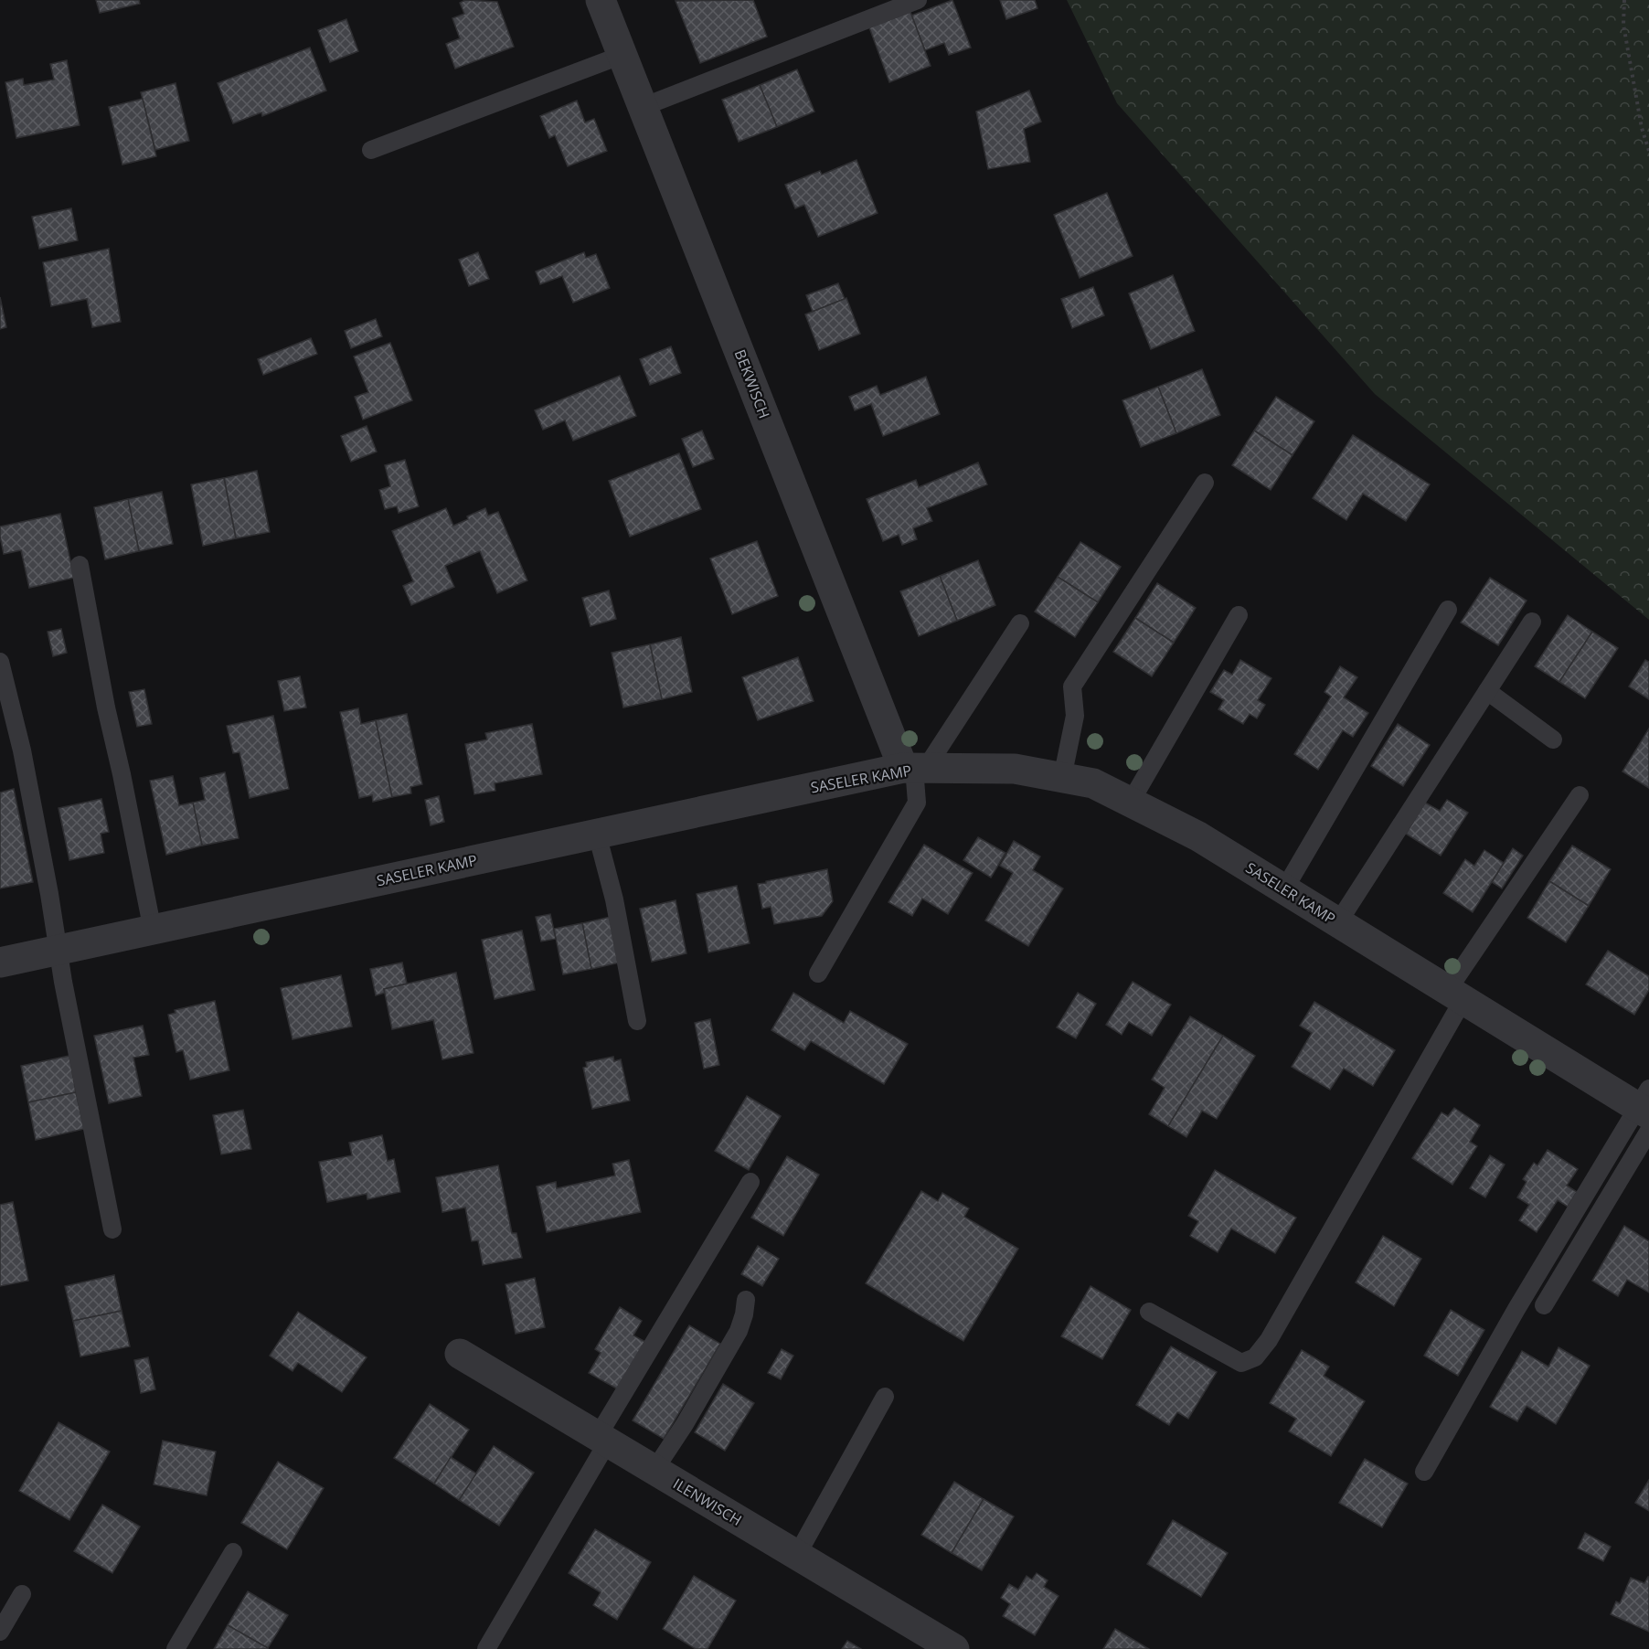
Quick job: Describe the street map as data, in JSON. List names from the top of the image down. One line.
{"streets":{"street":["BEKWISCH","SASELER KAMP","ILENWISCH"]},"crossings":[["BEKWISCH","SASELER KAMP"]]}
